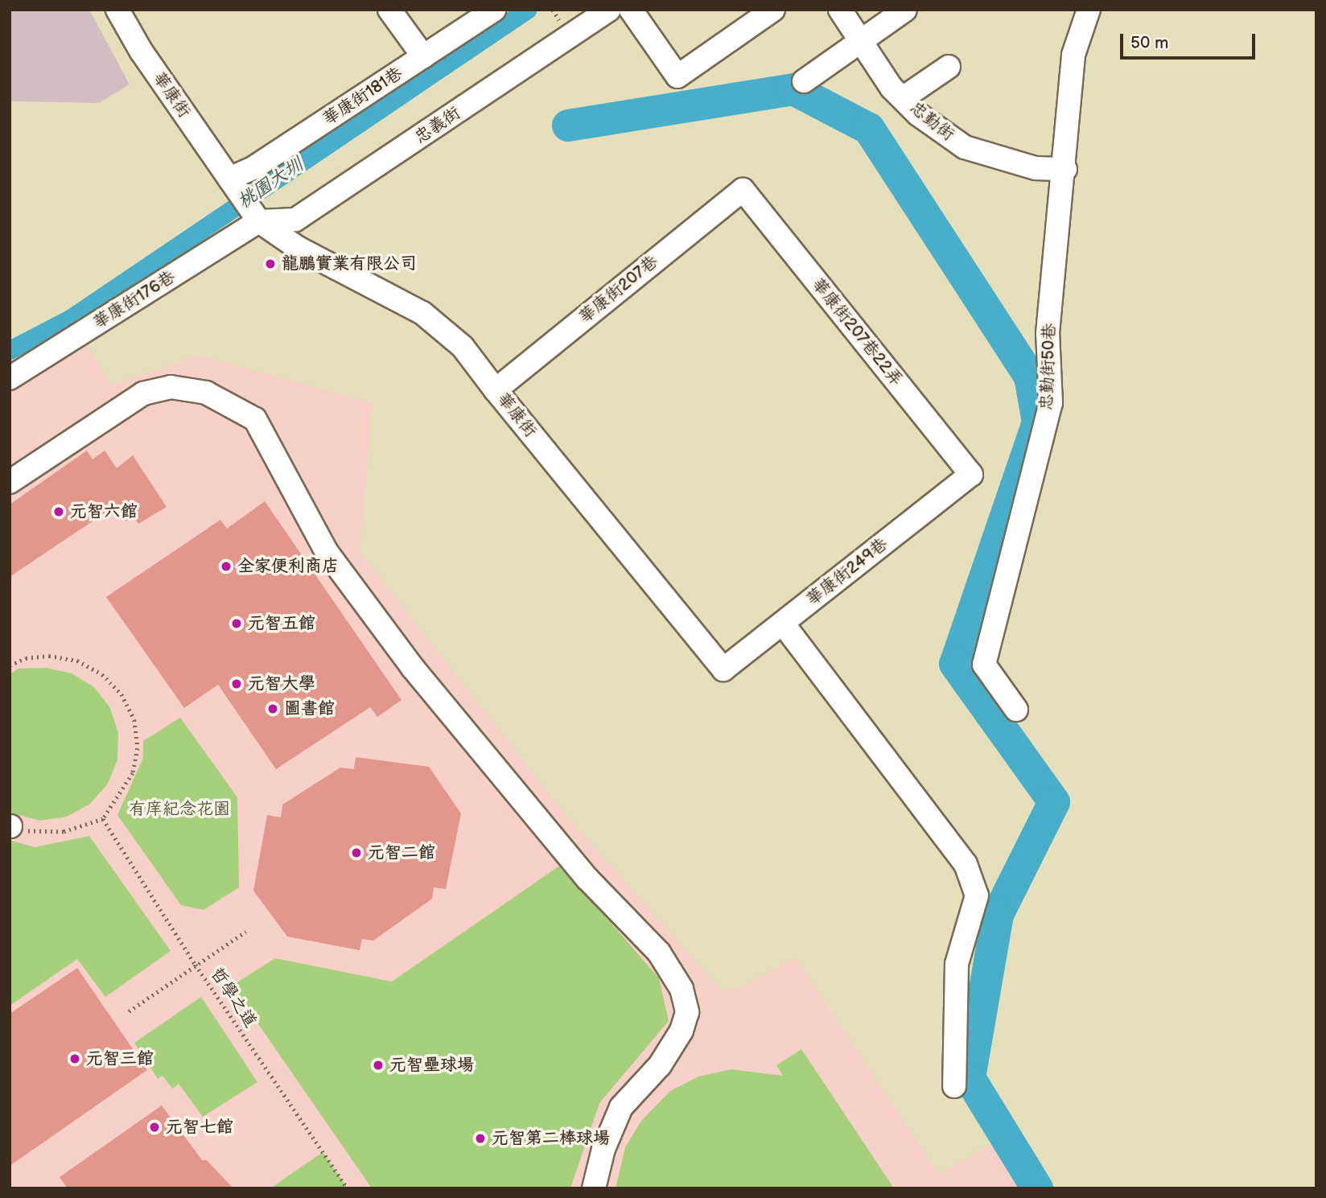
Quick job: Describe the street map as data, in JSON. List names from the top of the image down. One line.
{"streets":{"street":["華康街","華康街181巷","忠勤街","忠義街","華康街207巷","華康街176巷","華康街207巷22弄","忠勤街50巷","華康街249巷"],"path":["哲學之道"]},"crossings":[["華康街","華康街181巷"],["華康街","忠義街"],["華康街","華康街207巷"],["華康街","華康街176巷"],["華康街","華康街249巷"],["忠勤街","忠勤街50巷"],["忠義街","華康街176巷"],["華康街207巷","華康街207巷22弄"],["華康街207巷22弄","華康街249巷"]],"water":["桃園大圳"],"parks":["有庠紀念花園"],"places":["龍鵬實業有限公司","元智六館","全家便利商店","元智五館","元智大學","圖書館","元智二館","元智三館","元智壘球場","元智七館","元智第二棒球場"],"scale_bar":"50 m"}
